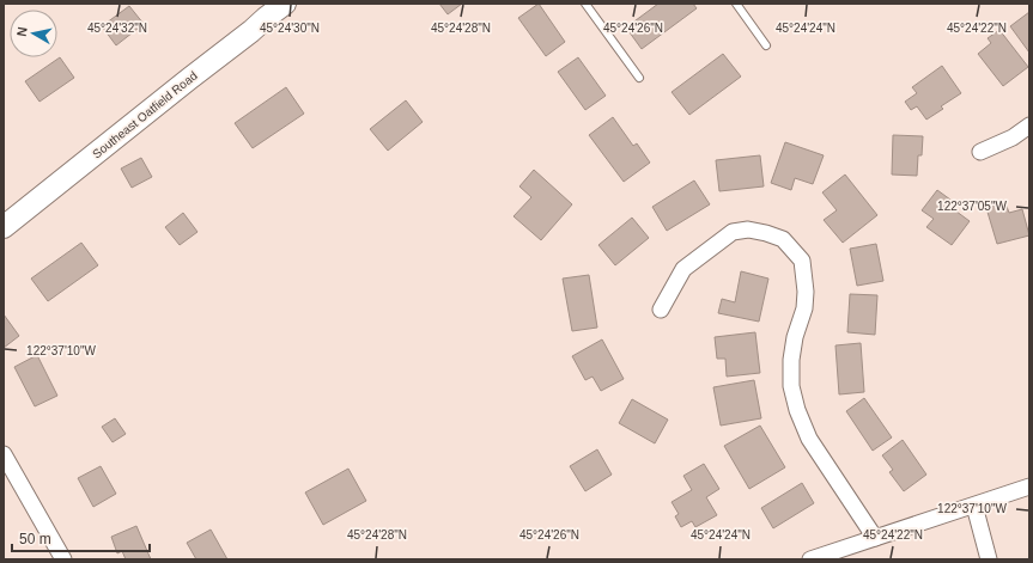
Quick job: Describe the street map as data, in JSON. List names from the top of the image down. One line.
{"streets":{"main road":["Southeast Oatfield Road"]},"scale_bar":"50 m","north":"left","coordinates":["45°24'32\"N","45°24'30\"N","45°24'28\"N","45°24'26\"N","45°24'24\"N","45°24'22\"N","122°37'05\"W","122°37'10\"W"]}
